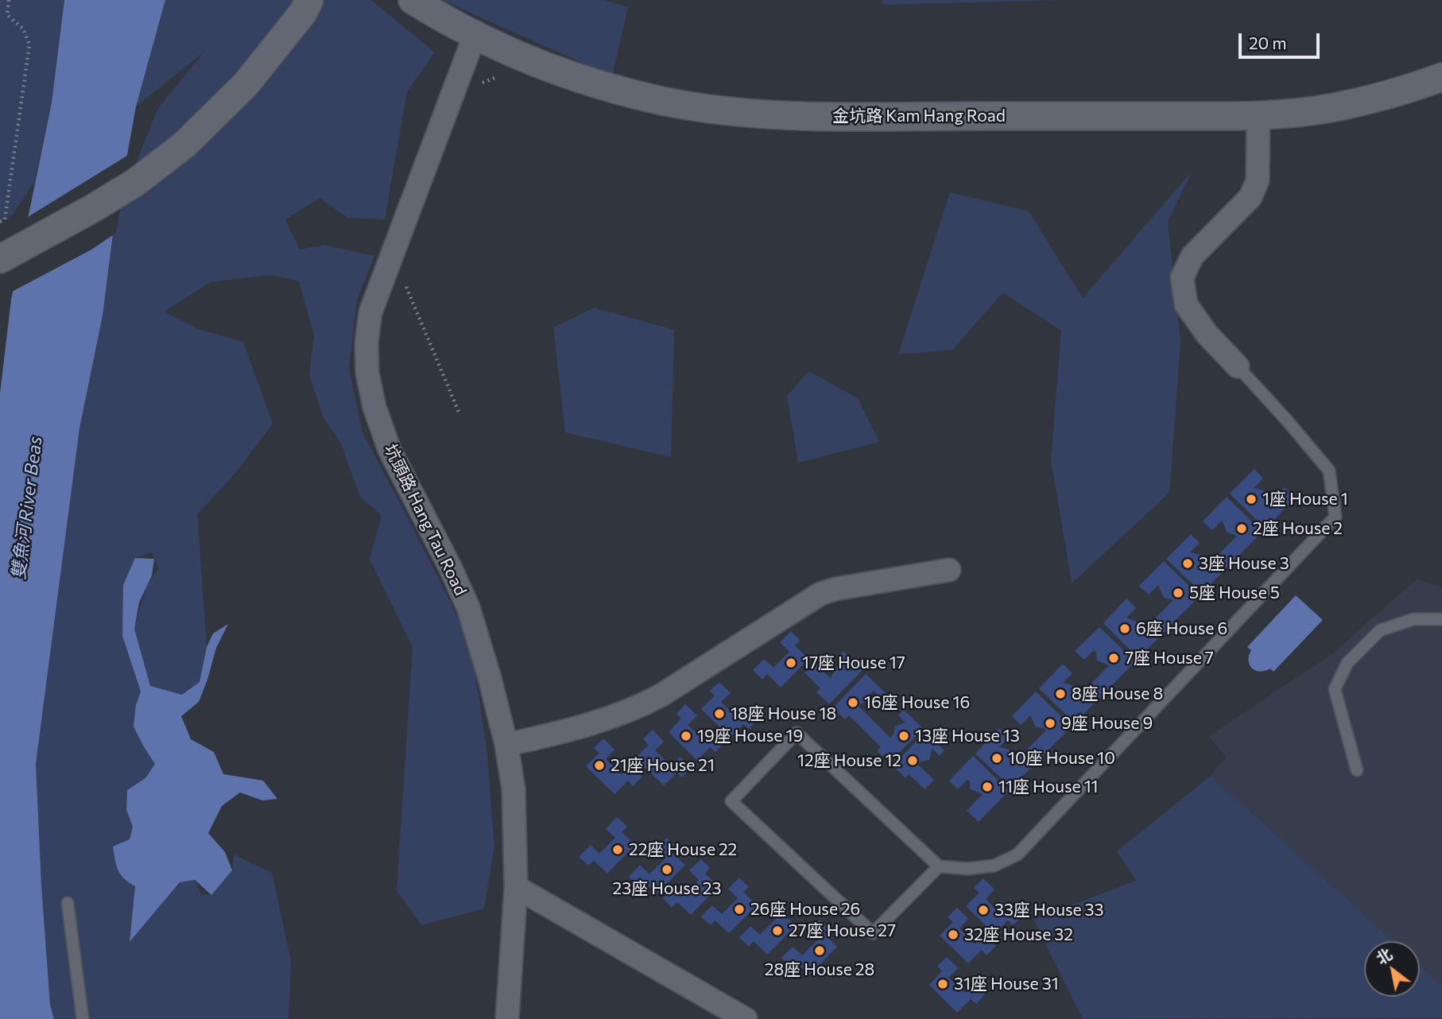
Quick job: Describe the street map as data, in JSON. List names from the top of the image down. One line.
{"streets":{"street":["金坑路 Kam Hang Road","坑頭路 Hang Tau Road"]},"crossings":[["金坑路 Kam Hang Road","坑頭路 Hang Tau Road"]],"water":["雙魚河 River Beas"],"places":["1座 House 1","2座 House 2","3座 House 3","5座 House 5","6座 House 6","7座 House 7","17座 House 17","8座 House 8","16座 House 16","18座 House 18","9座 House 9","19座 House 19","13座 House 13","10座 House 10","12座 House 12","21座 House 21","11座 House 11","22座 House 22","23座 House 23","26座 House 26","33座 House 33","27座 House 27","32座 House 32","28座 House 28","31座 House 31"],"scale_bar":"20 m","north":"top left"}
